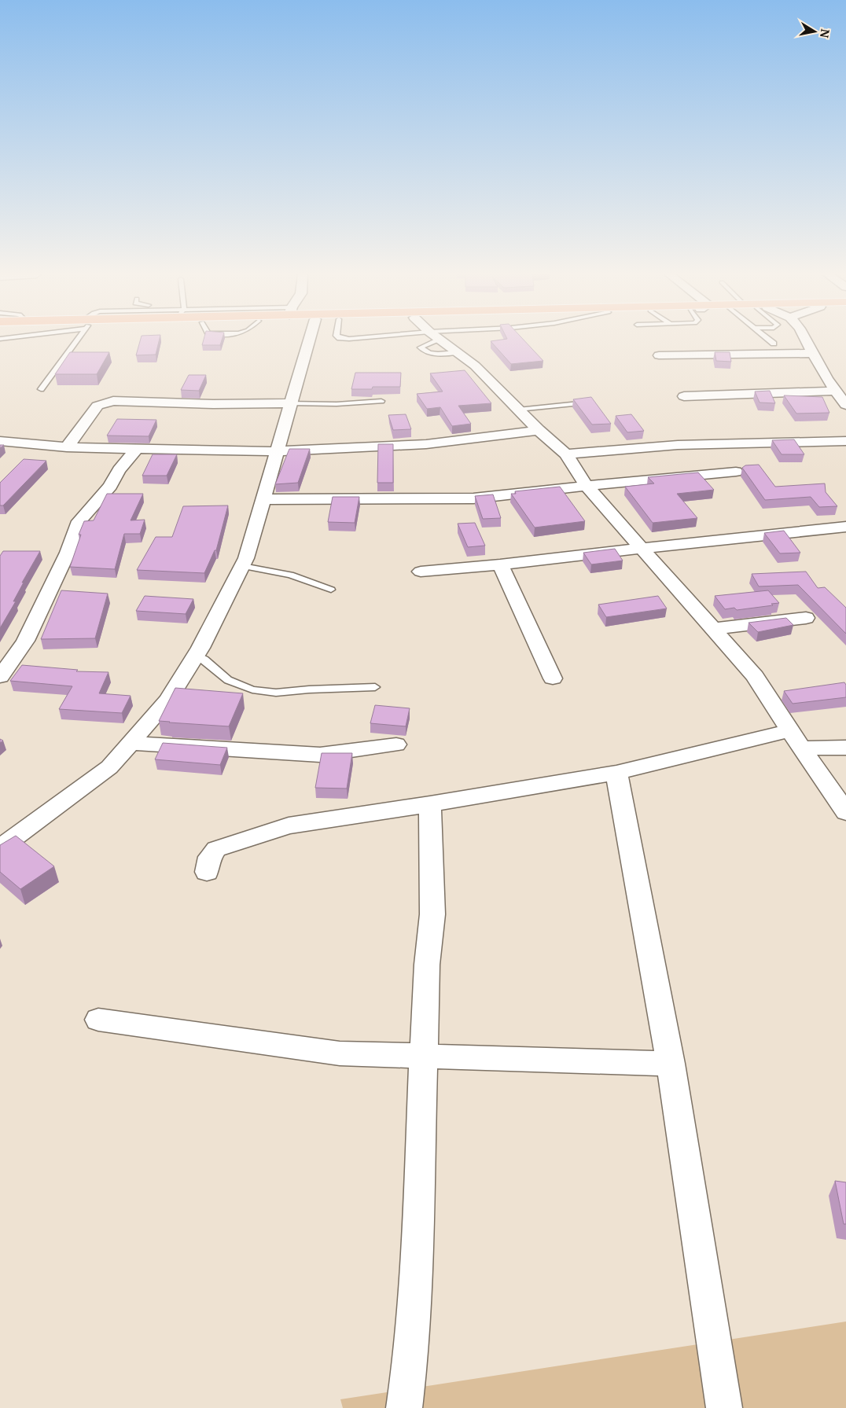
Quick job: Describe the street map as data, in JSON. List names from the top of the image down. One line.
{"north":"right"}
